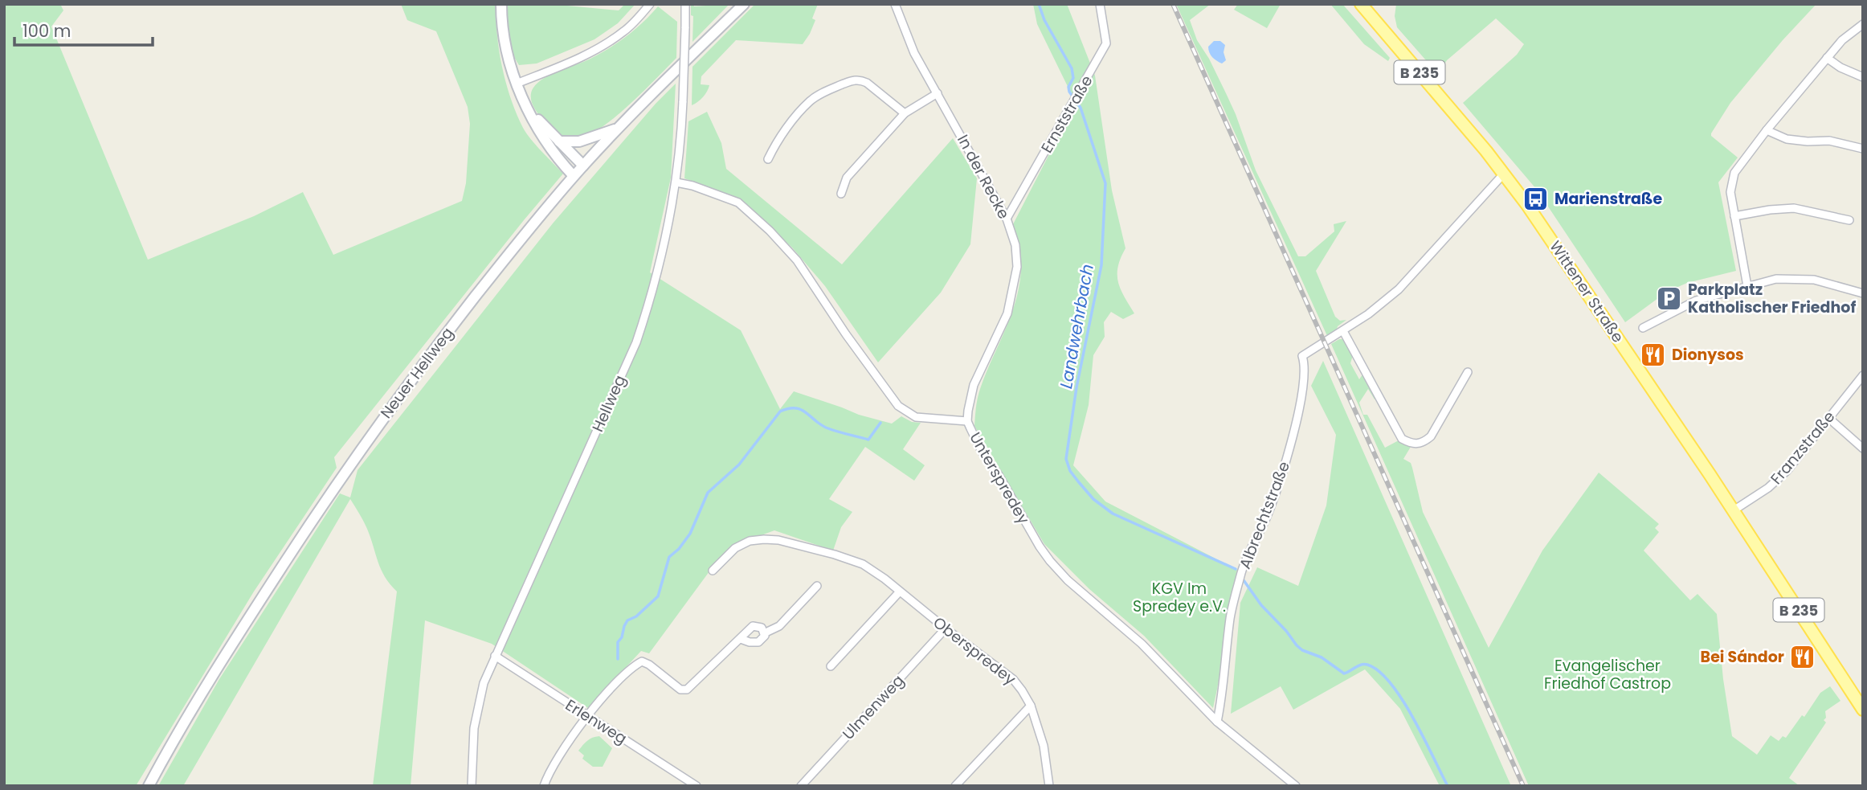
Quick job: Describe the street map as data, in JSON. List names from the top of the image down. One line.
{"streets":{"main road":["B 235","Wittener Straße","Neuer Hellweg"],"street":["Ernststraße","In der Recke","Hellweg","Franzstraße","Unterspredey","Albrechtstraße","Oberspredey","Ulmenweg","Erlenweg"]},"crossings":[["Ernststraße","In der Recke"],["In der Recke","Unterspredey"],["Wittener Straße","Franzstraße"],["Wittener Straße","Albrechtstraße"],["Hellweg","Unterspredey"],["Hellweg","Erlenweg"],["Unterspredey","Albrechtstraße"],["Oberspredey","Ulmenweg"]],"water":["Landwehrbach"],"parks":["KGV Im Spredey e.V.","Evangelischer Friedhof Castrop"],"places":{"bus stop":["Marienstraße"],"parking":["Parkplatz Katholischer Friedhof"],"restaurant":["Dionysos","Bei Sándor"]},"scale_bar":"100 m"}
